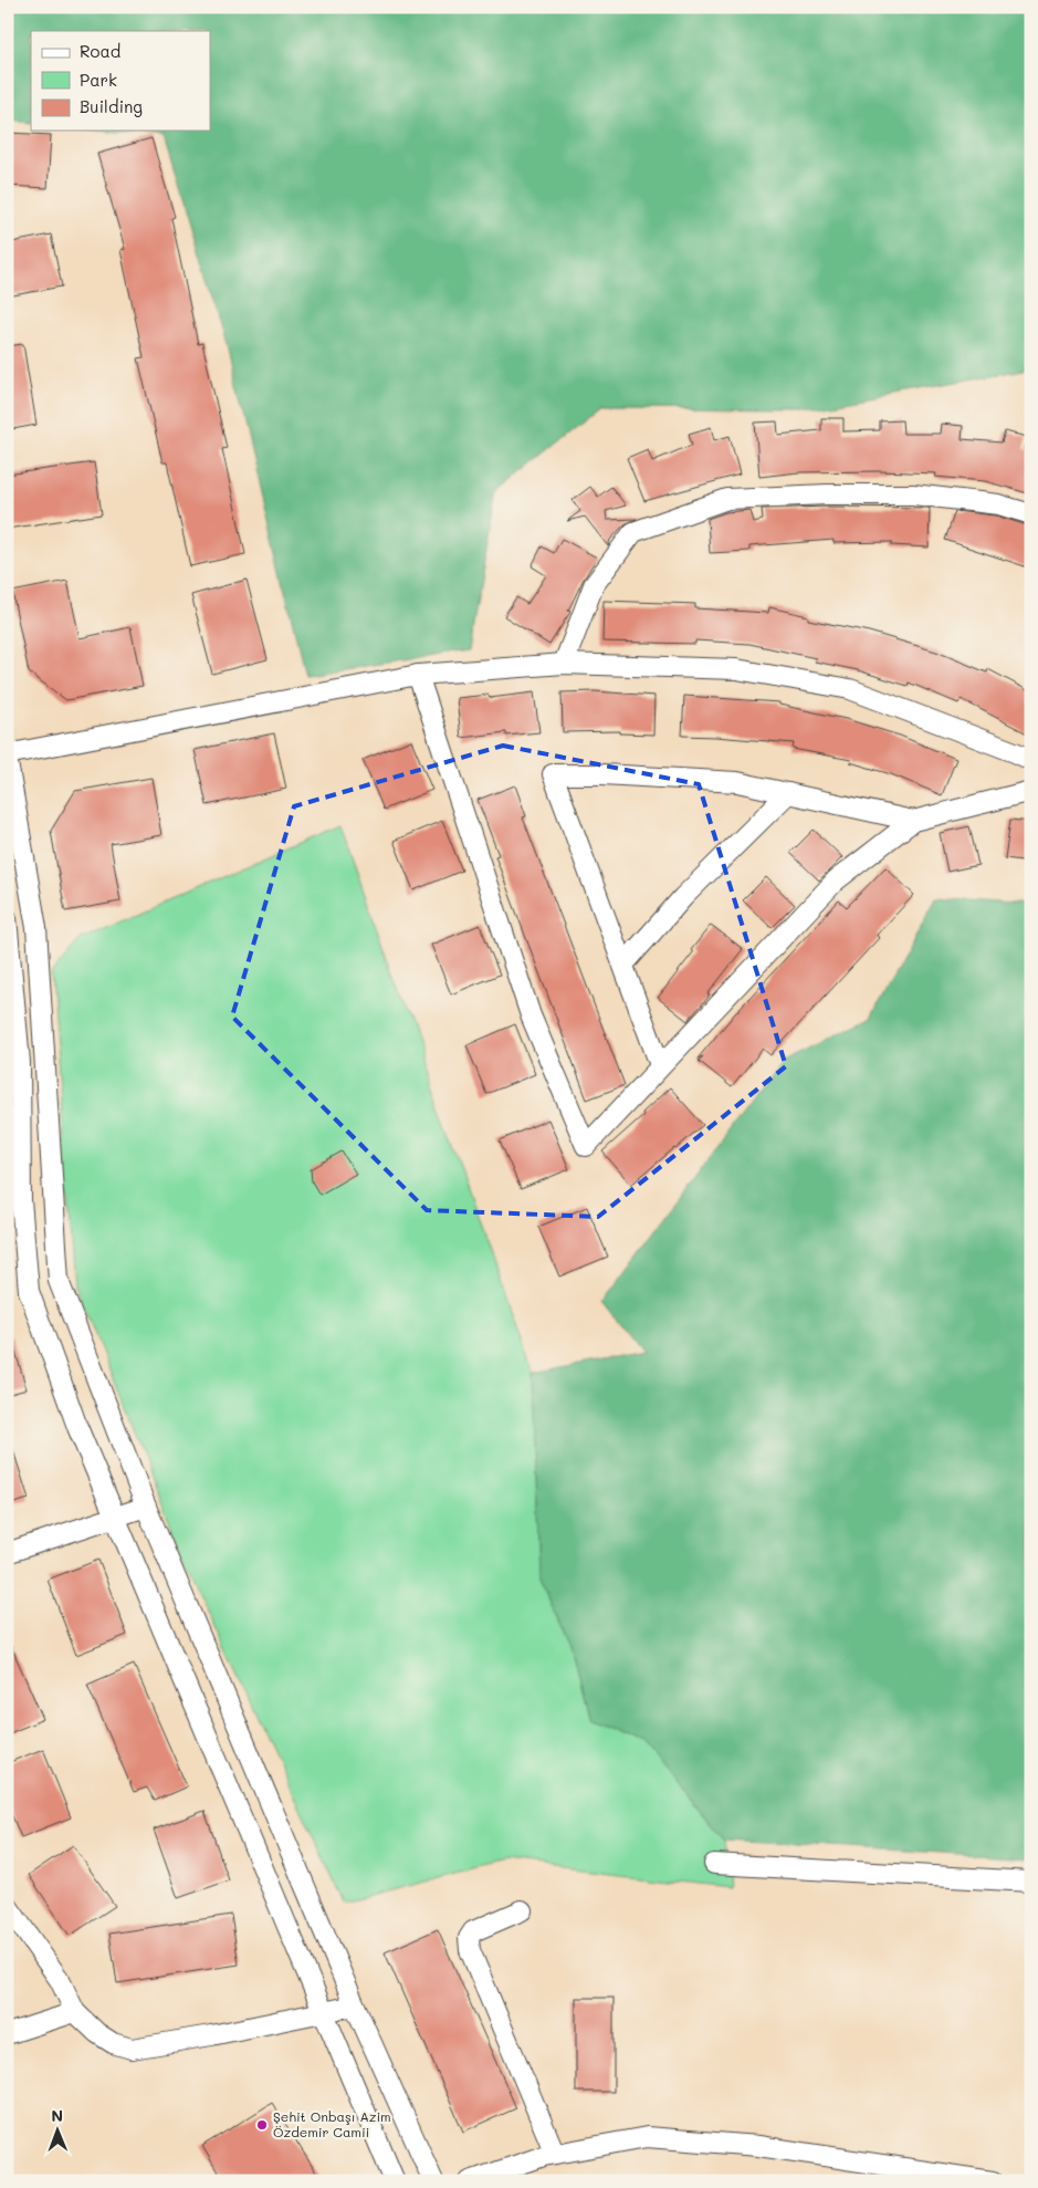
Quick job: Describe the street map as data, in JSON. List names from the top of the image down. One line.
{"places":["Şehit Onbaşı Azim Özdemir Camii"],"legend":["Road","Park","Building"],"north":"top"}
